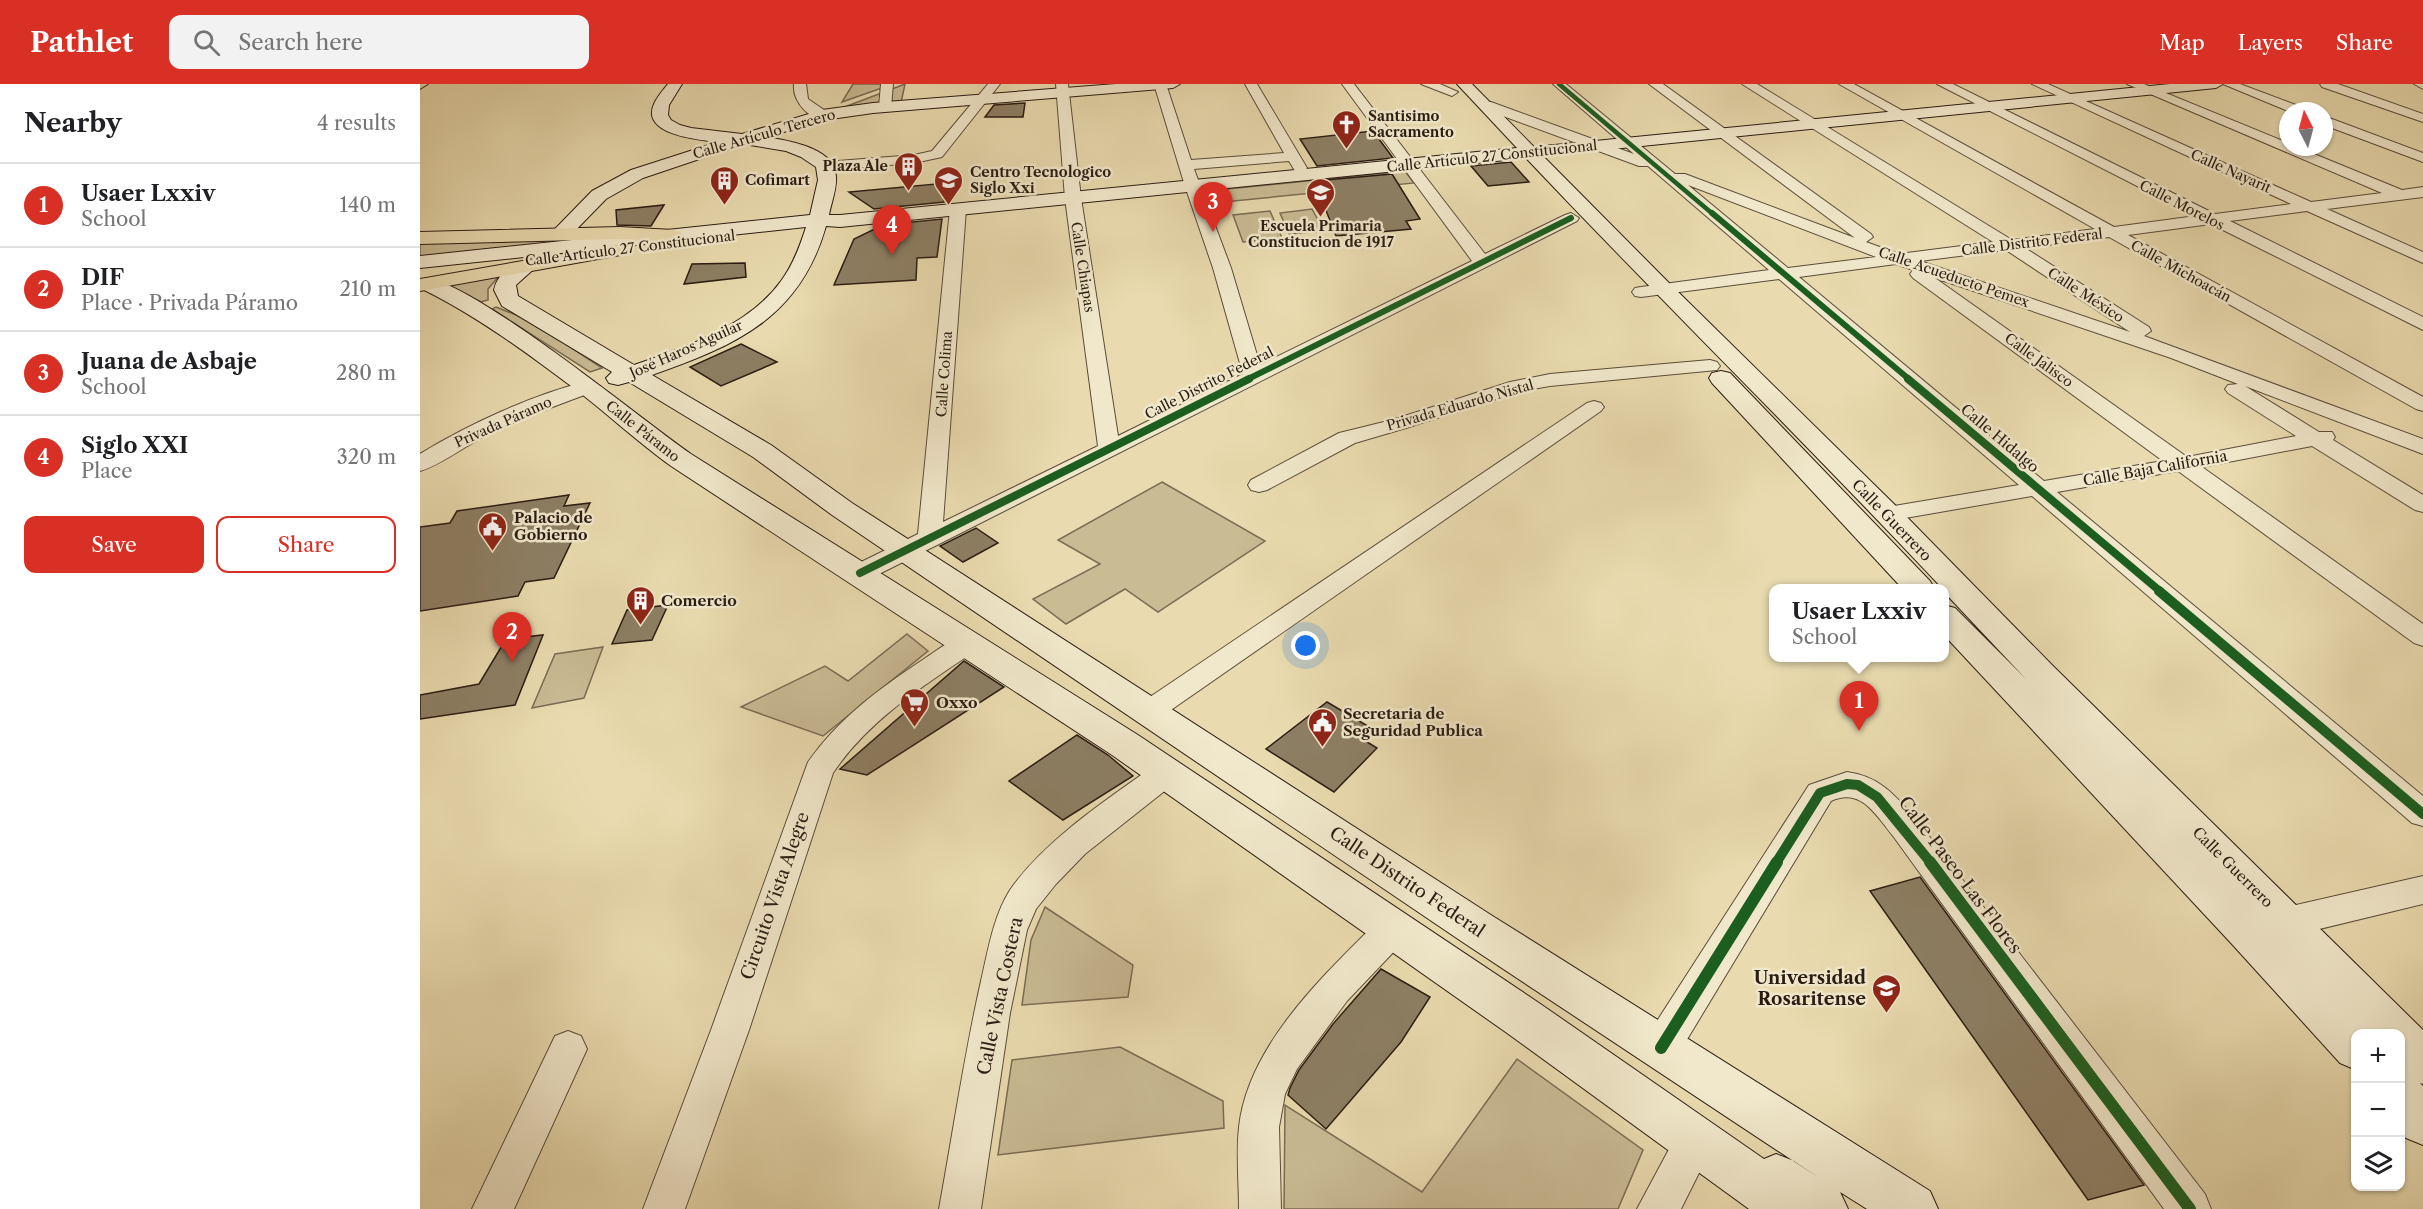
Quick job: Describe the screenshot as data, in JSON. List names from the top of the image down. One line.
{"streets":{"main road":["Calle Artículo Tercero","Calle Artículo 27 Constitucional","Calle Distrito Federal","José Haros Aguilar","Calle Páramo","Calle Guerrero"],"street":["Calle Nayarit","Calle Morelos","Calle Chiapas","Calle Michoacán","Calle Acueducto Pemex","Calle México","Calle Jalisco","Calle Colima","Privada Eduardo Nistal","Privada Páramo","Calle Hidalgo","Calle Baja California","Calle Paseo Las Flores","Circuito Vista Alegre","Calle Vista Costera"]},"crossings":[["Calle Artículo Tercero","Calle Chiapas"],["Calle Artículo 27 Constitucional","Calle Nayarit"],["Calle Artículo 27 Constitucional","Calle Morelos"],["Calle Artículo 27 Constitucional","Calle Chiapas"],["Calle Artículo 27 Constitucional","Calle Michoacán"],["Calle Artículo 27 Constitucional","Calle Acueducto Pemex"],["Calle Artículo 27 Constitucional","Calle México"],["Calle Artículo 27 Constitucional","José Haros Aguilar"],["Calle Artículo 27 Constitucional","Calle Jalisco"],["Calle Artículo 27 Constitucional","Calle Colima"],["Calle Artículo 27 Constitucional","Calle Páramo"],["Calle Artículo 27 Constitucional","Calle Hidalgo"],["Calle Artículo 27 Constitucional","Calle Guerrero"],["Calle Nayarit","Calle Distrito Federal"],["Calle Morelos","Calle Distrito Federal"],["Calle Distrito Federal","Calle Chiapas"],["Calle Distrito Federal","Calle Michoacán"],["Calle Distrito Federal","Calle Acueducto Pemex"],["Calle Distrito Federal","Calle México"],["Calle Distrito Federal","Calle Jalisco"],["Calle Distrito Federal","Calle Colima"],["Calle Distrito Federal","Calle Páramo"],["Calle Distrito Federal","Calle Hidalgo"],["Calle Distrito Federal","Calle Guerrero"],["Calle Distrito Federal","Calle Paseo Las Flores"],["Calle Acueducto Pemex","Calle México"],["Calle Acueducto Pemex","Calle Jalisco"],["Calle Acueducto Pemex","Calle Hidalgo"],["Calle Acueducto Pemex","Calle Baja California"],["Calle Acueducto Pemex","Calle Guerrero"],["Calle México","Calle Baja California"],["José Haros Aguilar","Privada Páramo"],["José Haros Aguilar","Calle Páramo"],["Calle Jalisco","Calle Baja California"],["Privada Eduardo Nistal","Calle Guerrero"],["Privada Páramo","Calle Páramo"],["Calle Hidalgo","Calle Baja California"],["Calle Baja California","Calle Guerrero"]],"places":{"church":["Santisimo Sacramento"],"building":["Plaza Ale","Cofimart","Comercio"],"school or university":["Centro Tecnologico Siglo Xxi","Escuela Primaria Constitucion de 1917","Universidad Rosaritense"],"public building":["Palacio de Gobierno","Secretaria de Seguridad Publica"],"supermarket":["Oxxo"]},"north":"top","page":{"header":"Pathlet","search":"Search here","nav":["Map","Layers","Share"],"heading":["Nearby","4 results"],"list":[{"mark":"1","name":"Usaer Lxxiv","note":"School","value":"140 m"},{"mark":"2","name":"DIF","note":"Place · Privada Páramo","value":"210 m"},{"mark":"3","name":"Juana de Asbaje","note":"School","value":"280 m"},{"mark":"4","name":"Siglo XXI","note":"Place","value":"320 m"}],"pins":["3","4","2","1"],"buttons":["Save","Share"],"popup":["Usaer Lxxiv","School"],"map_buttons":["+","−"]}}
